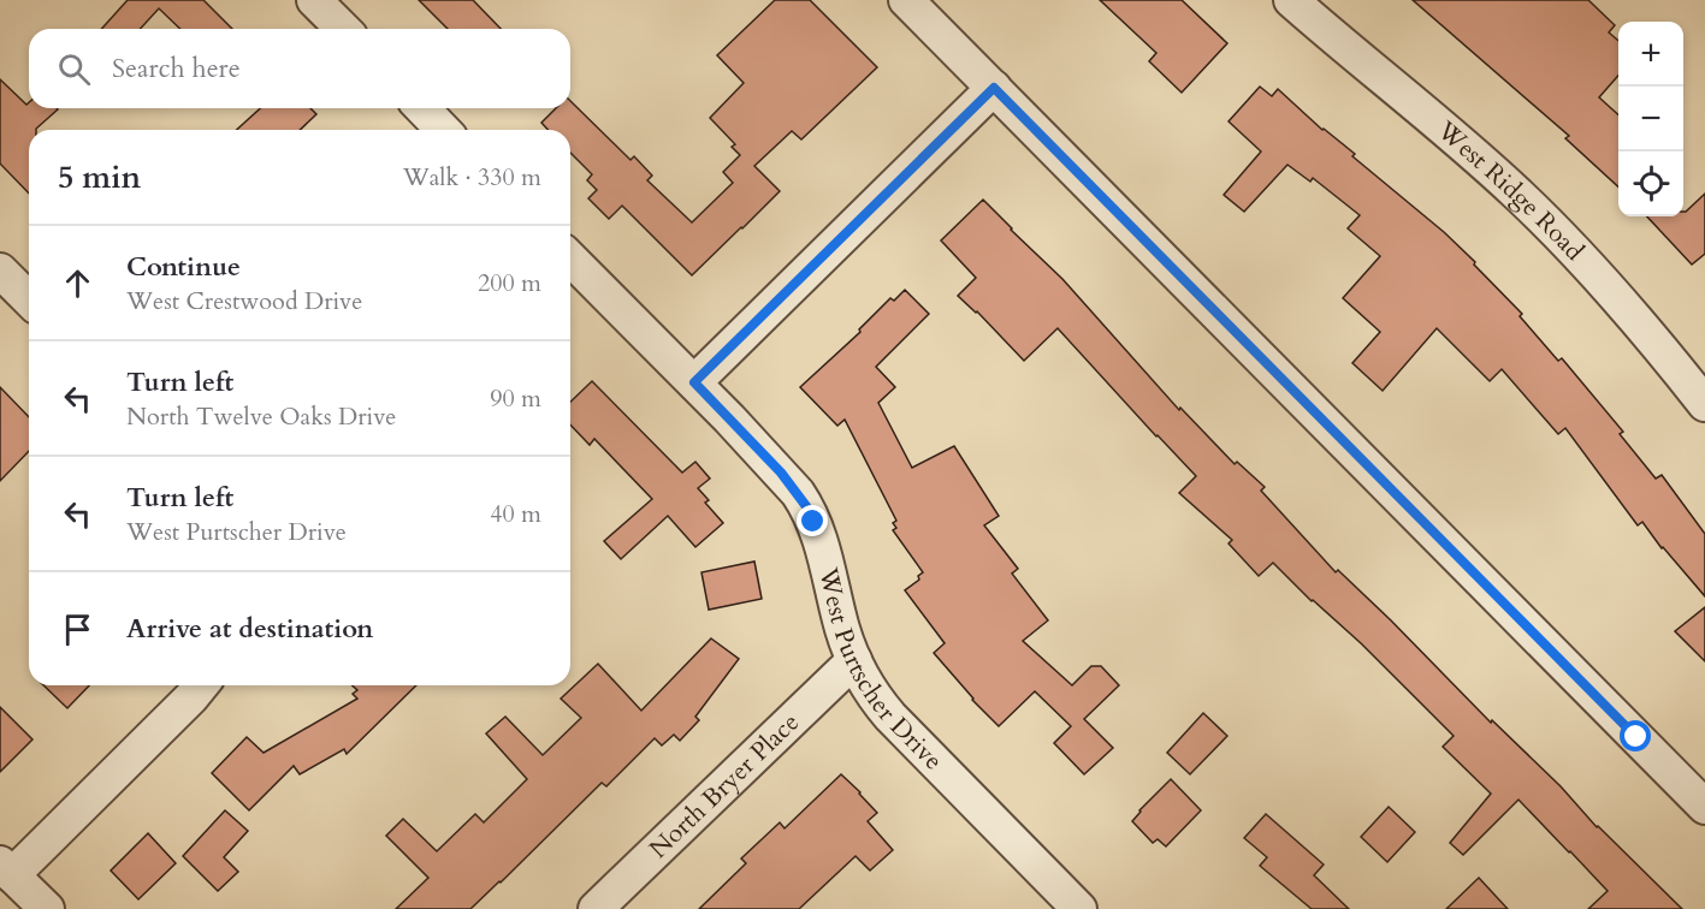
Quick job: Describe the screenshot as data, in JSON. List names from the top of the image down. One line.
{"streets":{"street":["West Ridge Road","West Purtscher Drive","North Bryer Place"]},"crossings":[["West Purtscher Drive","North Bryer Place"]],"page":{"map_buttons":["+","−"],"search":"Search here","heading":["5 min","Walk · 330 m"],"list":[["Continue","West Crestwood Drive","200 m"],["Turn left","North Twelve Oaks Drive","90 m"],["Turn left","West Purtscher Drive","40 m"],"Arrive at destination"]}}
